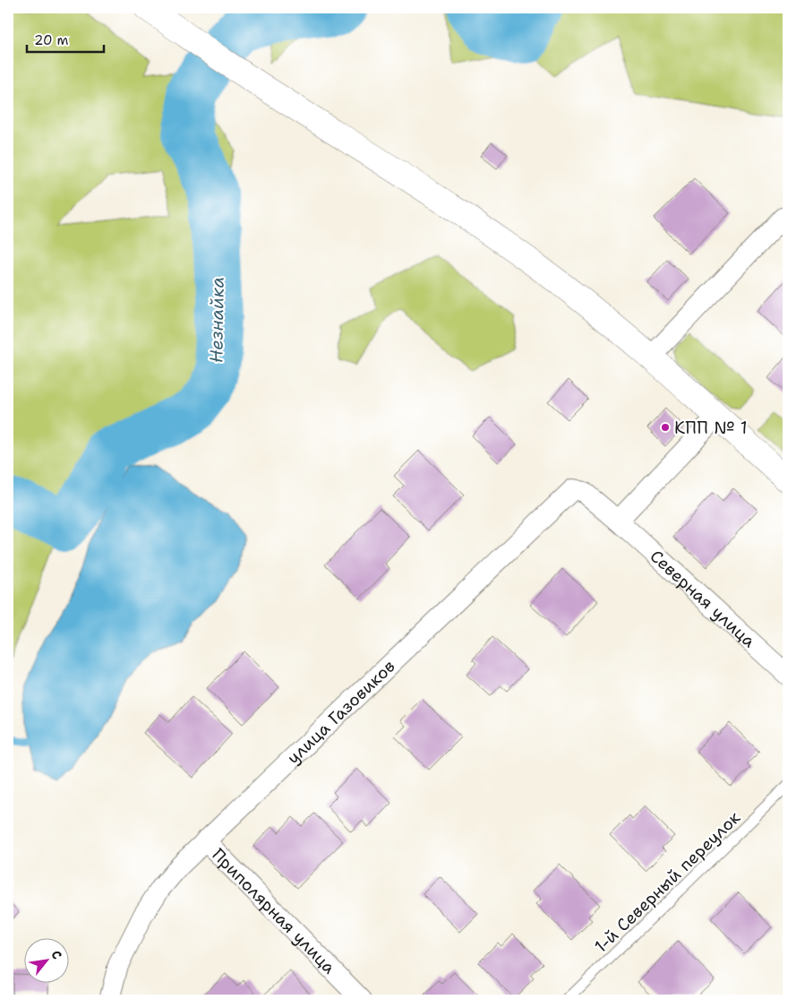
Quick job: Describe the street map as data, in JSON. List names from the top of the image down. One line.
{"streets":{"street":["Северная улица","улица Газовиков","Приполярная улица"],"lane":["1-й Северный переулок"]},"crossings":[["Северная улица","улица Газовиков"],["улица Газовиков","Приполярная улица"]],"water":["Незнайка"],"places":["КПП № 1"],"scale_bar":"20 m","north":"top right"}
